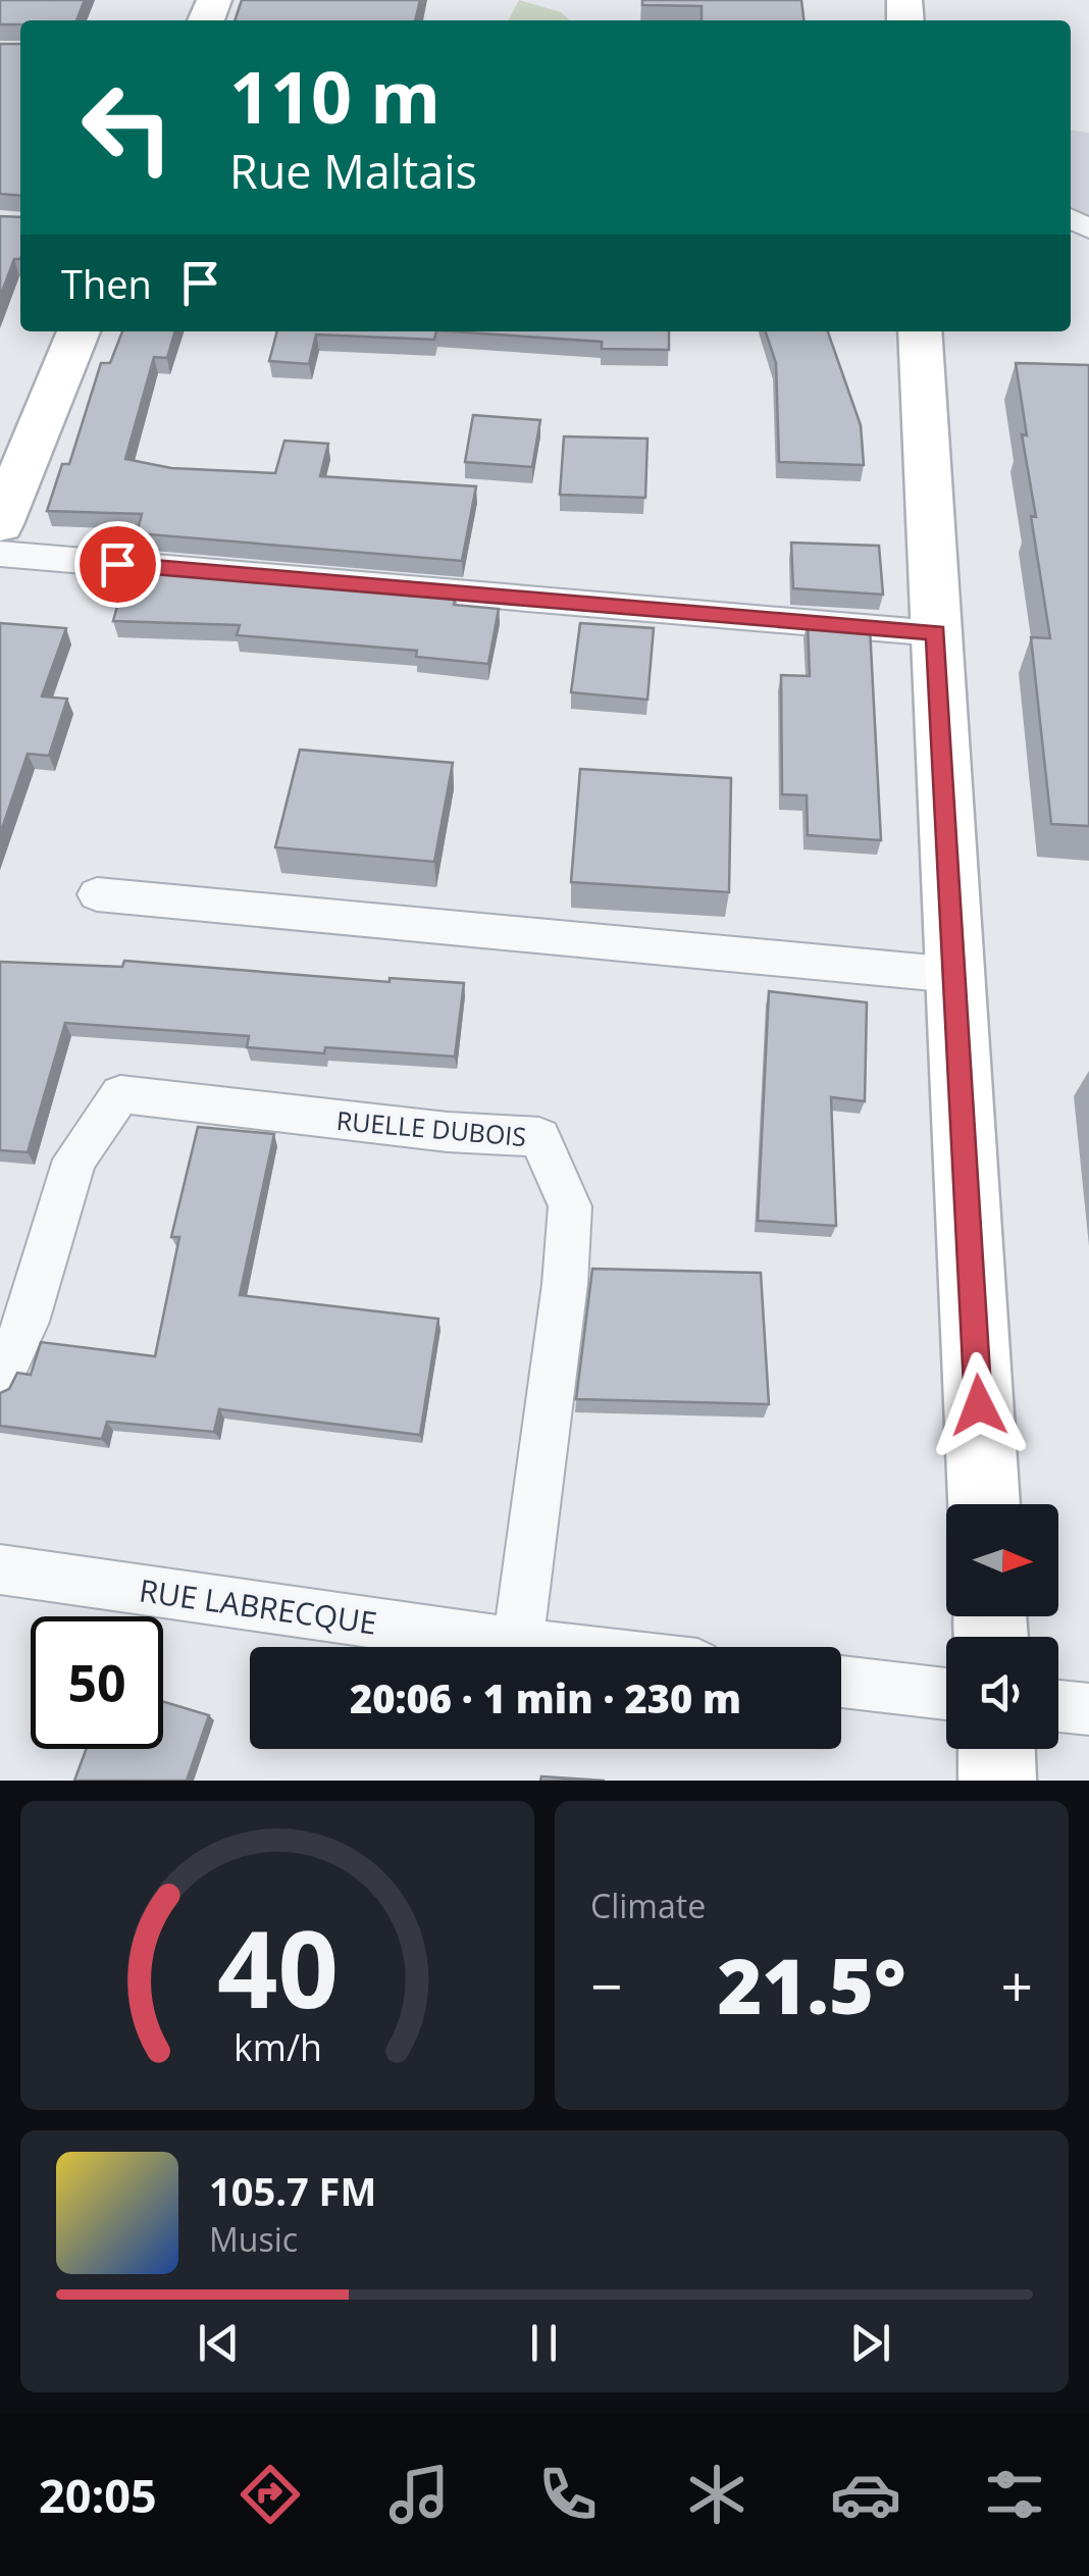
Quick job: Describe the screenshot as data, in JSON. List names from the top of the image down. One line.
{"streets":{"street":["RUELLE DUBOIS","RUE LABRECQUE"]},"crossings":[["RUELLE DUBOIS","RUE LABRECQUE"]],"north":"right","page":{"turn":["110 m","Rue Maltais"],"then":"Then","limit":"50","trip":"20:06 · 1 min · 230 m","tile":"Climate","heat":["−","21.5°","+"],"song":["105.7 FM","Music"],"tabs":"20:05","gauge":["40","km/h"]}}
